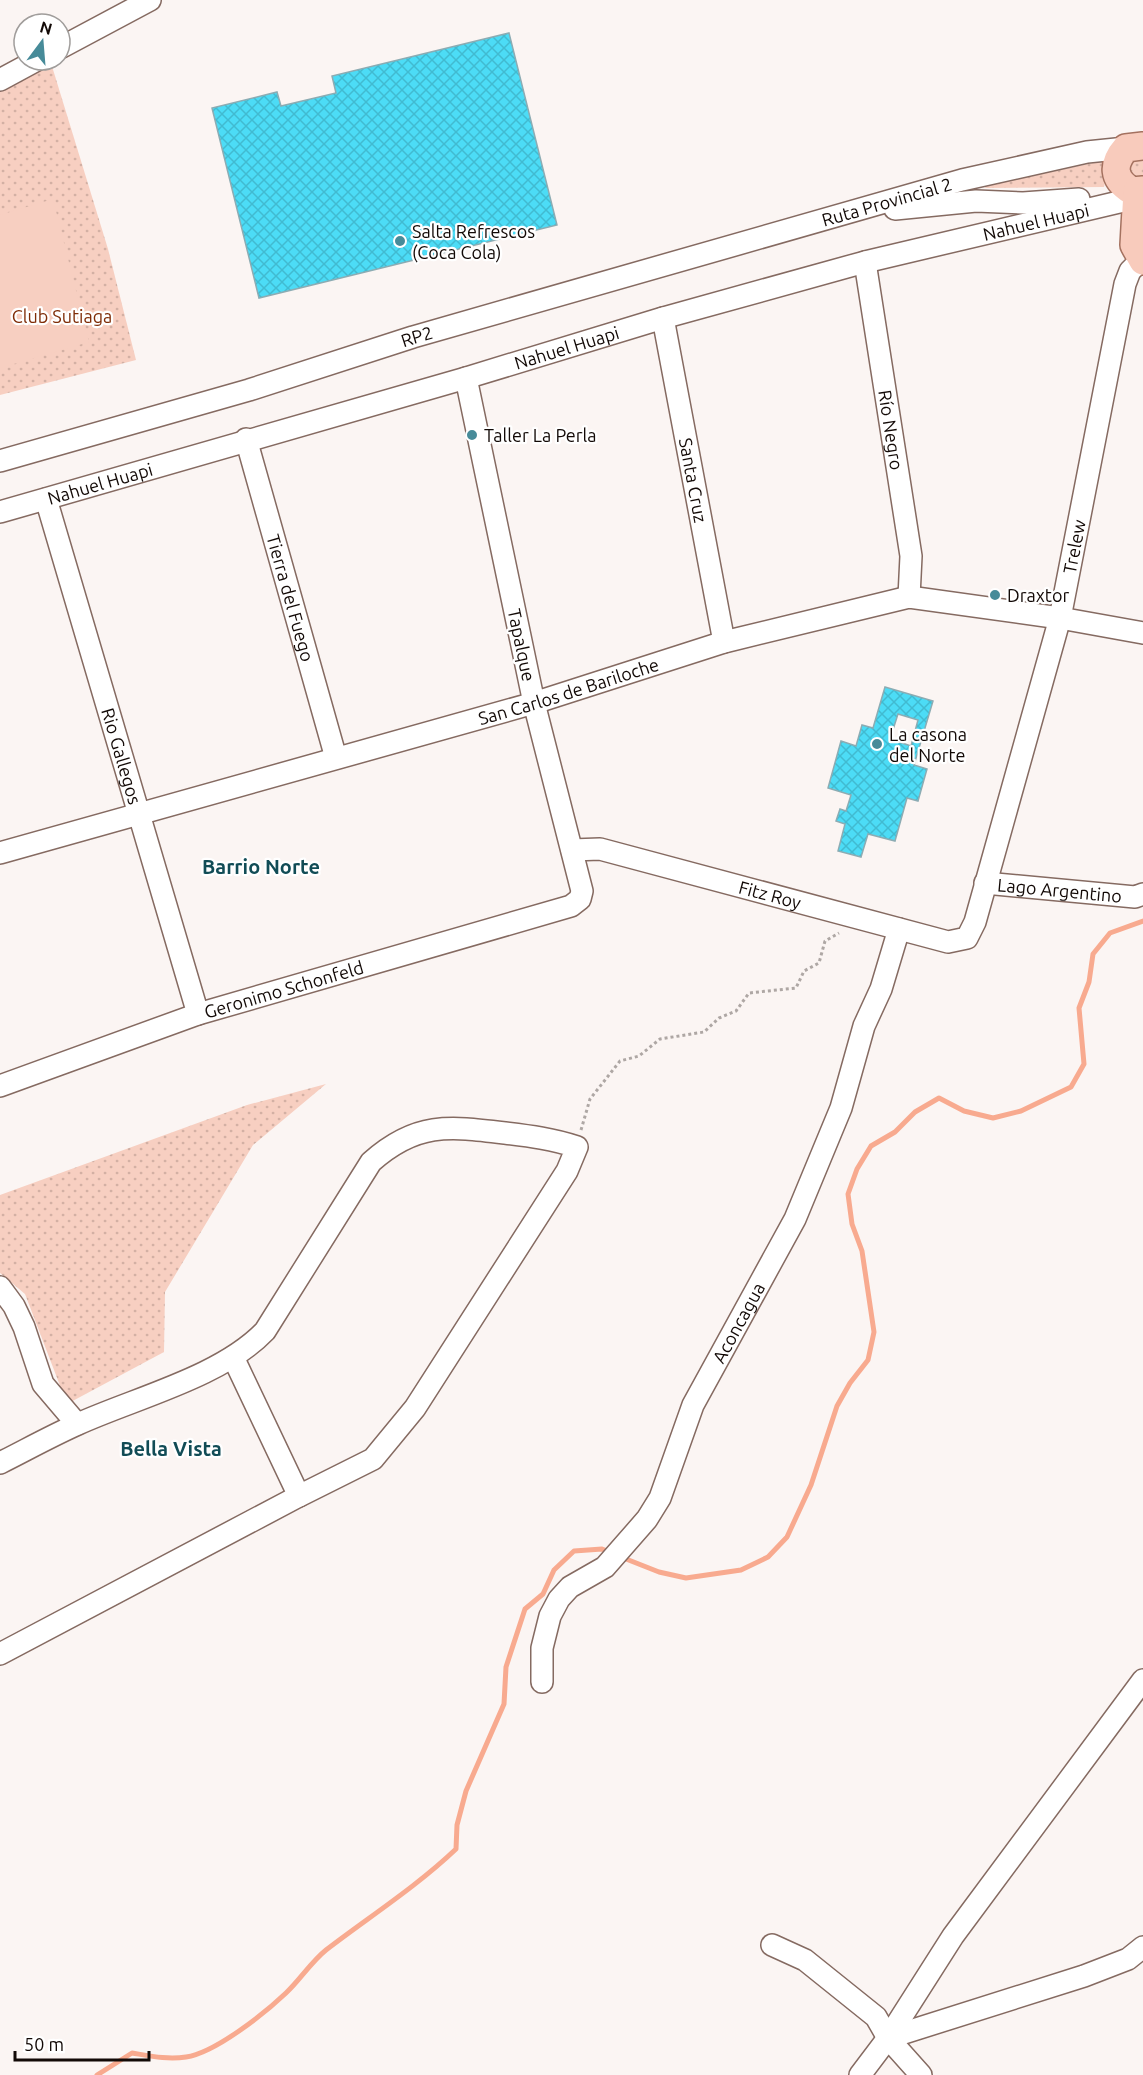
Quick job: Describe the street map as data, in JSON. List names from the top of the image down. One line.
{"streets":{"street":["Ruta Provincial 2","Nahuel Huapi","RP2","Río Negro","Santa Cruz","Trelew","Tierra del Fuego","Tapalque","San Carlos de Bariloche","Rio Gallegos","Lago Argentino","Fitz Roy","Geronimo Schonfeld","Aconcagua"]},"crossings":[["Ruta Provincial 2","Nahuel Huapi"],["Ruta Provincial 2","RP2"],["Nahuel Huapi","Río Negro"],["Nahuel Huapi","Santa Cruz"],["Nahuel Huapi","Tierra del Fuego"],["Nahuel Huapi","Tapalque"],["Nahuel Huapi","Rio Gallegos"],["Río Negro","San Carlos de Bariloche"],["Santa Cruz","San Carlos de Bariloche"],["Trelew","San Carlos de Bariloche"],["Trelew","Lago Argentino"],["Trelew","Fitz Roy"],["Tierra del Fuego","San Carlos de Bariloche"],["Tapalque","San Carlos de Bariloche"],["Tapalque","Fitz Roy"],["Tapalque","Geronimo Schonfeld"],["San Carlos de Bariloche","Rio Gallegos"],["Rio Gallegos","Geronimo Schonfeld"],["Fitz Roy","Aconcagua"]],"districts":["Barrio Norte","Bella Vista"],"parks":["Club Sutiaga"],"places":["Salta Refrescos (Coca Cola)","Taller La Perla","Draxtor","La casona del Norte"],"scale_bar":"50 m","north":"top"}
